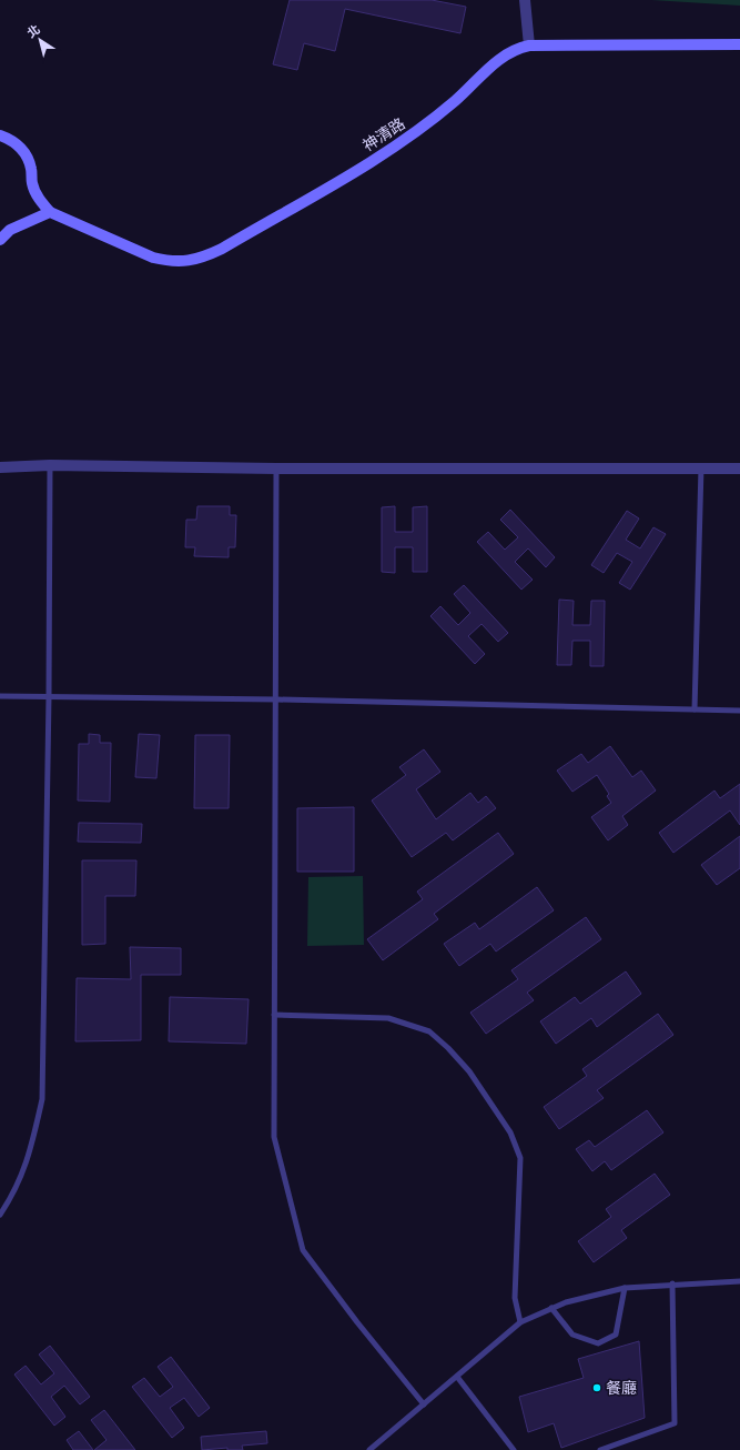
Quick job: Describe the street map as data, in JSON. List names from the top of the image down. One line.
{"streets":{"street":["神清路"]},"places":["餐廳"],"north":"top left"}
